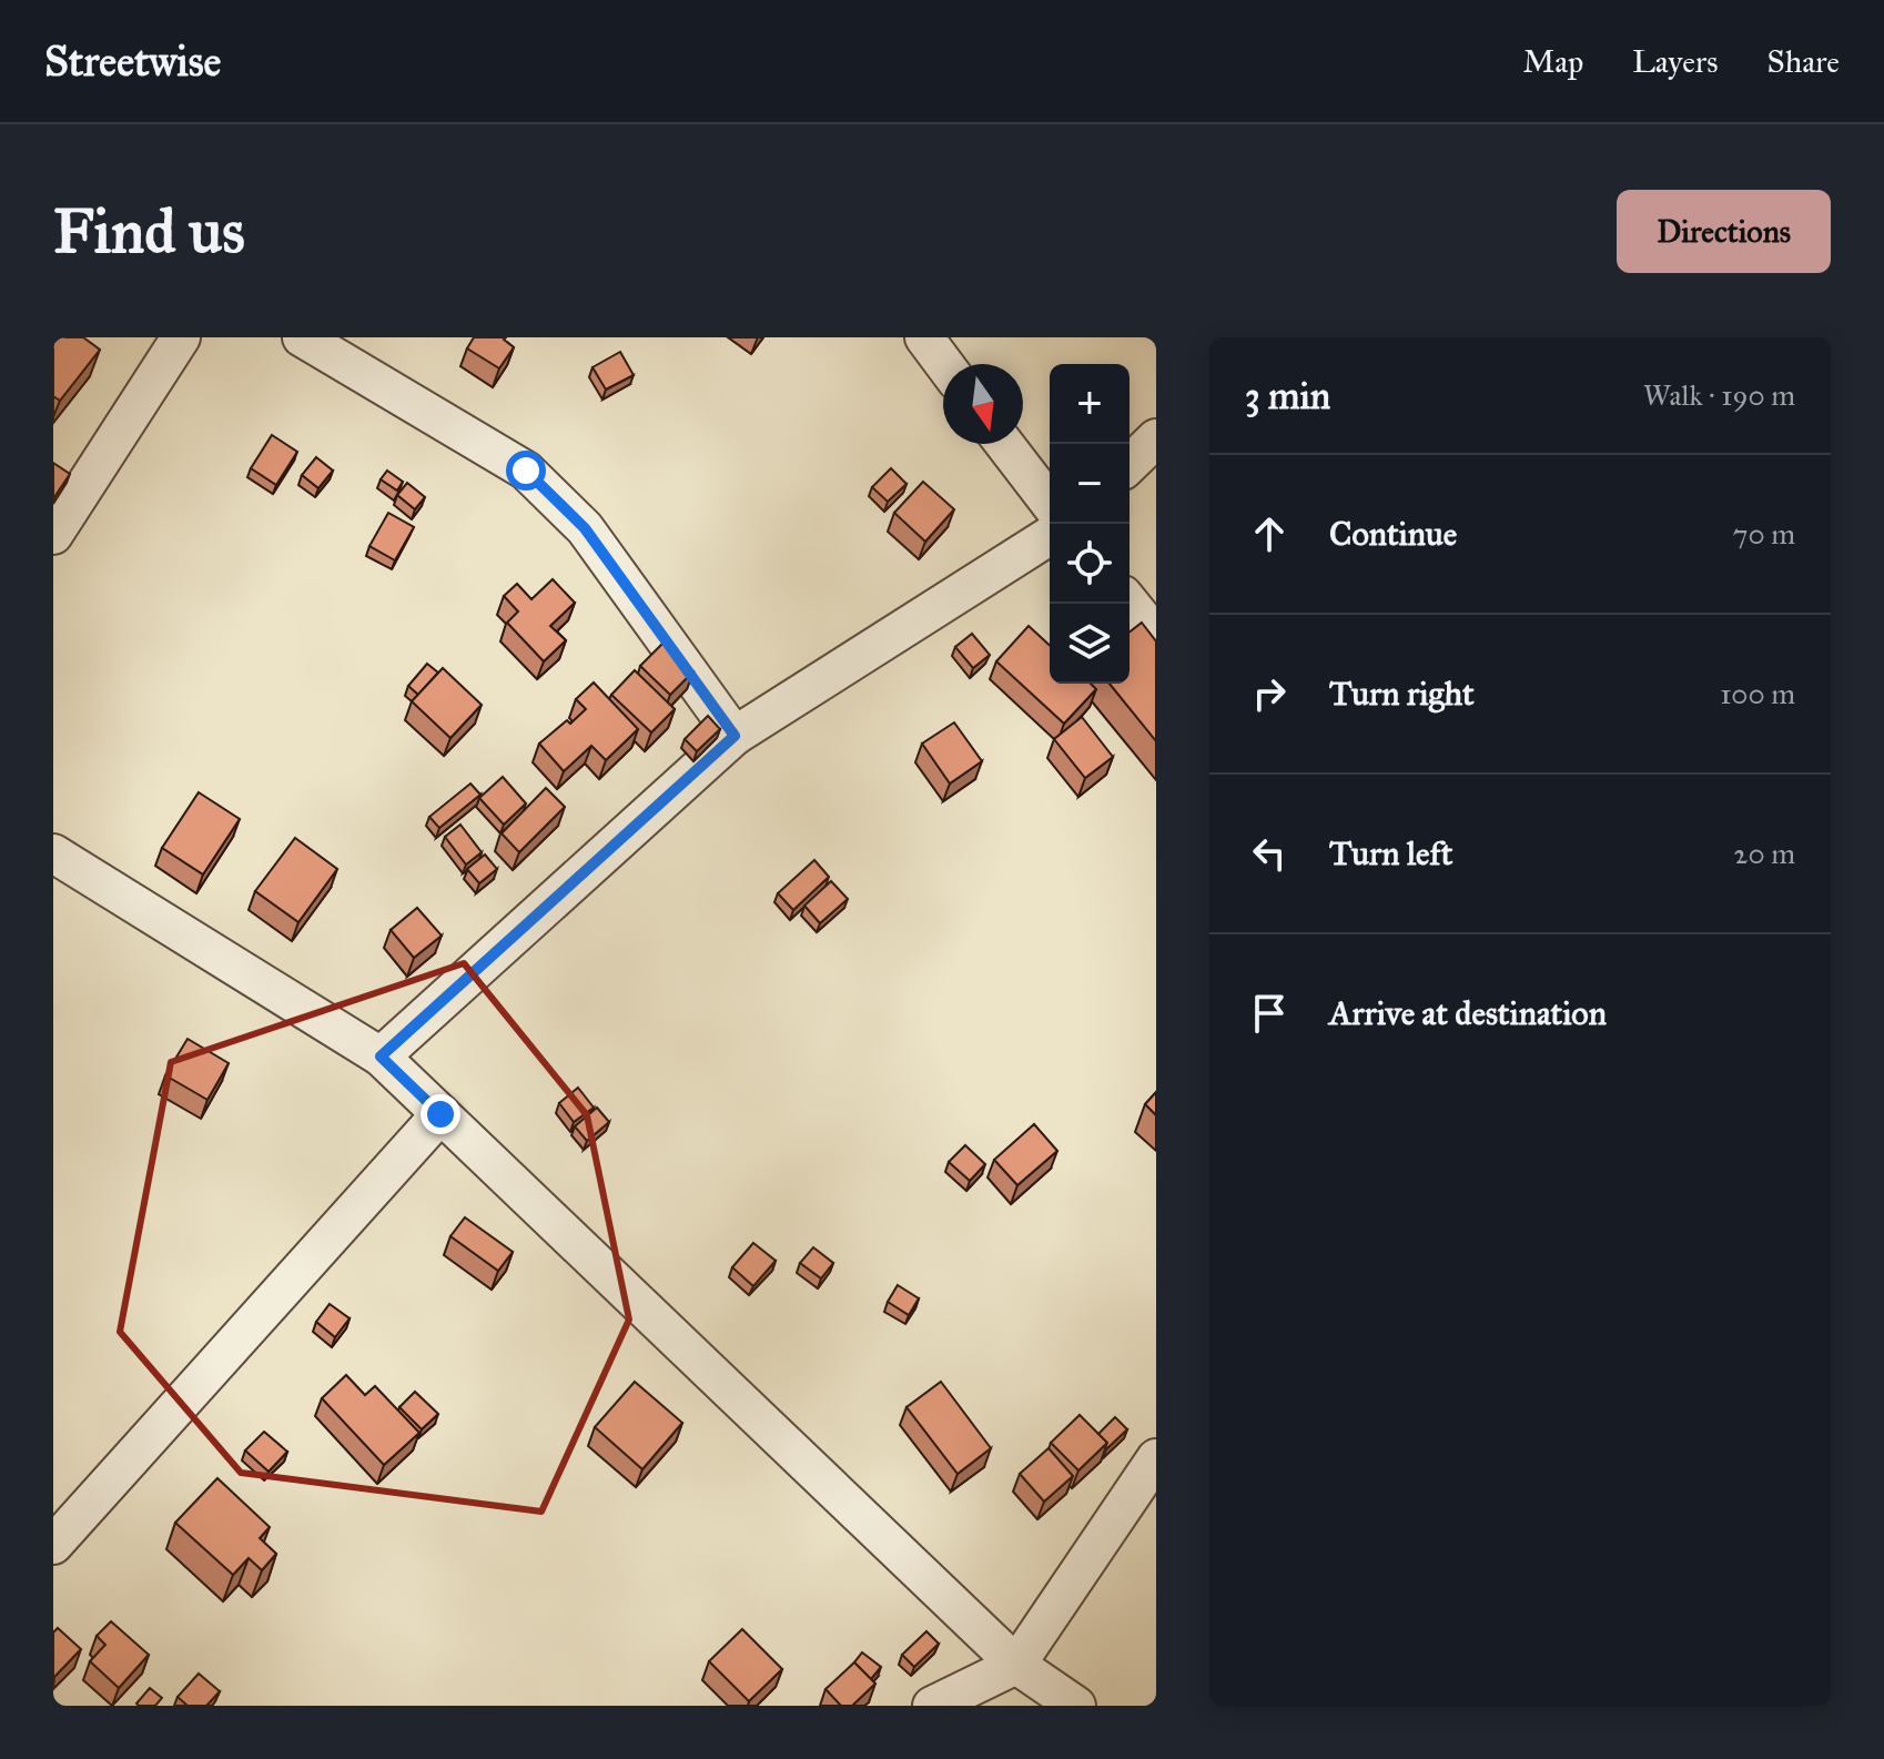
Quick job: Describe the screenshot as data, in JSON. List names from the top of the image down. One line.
{"north":"bottom","page":{"header":"Streetwise","nav":["Map","Layers","Share"],"buttons":"Directions","title":"Find us","heading":["3 min","Walk · 190 m"],"map_buttons":["+","−"],"list":[["Continue","70 m"],["Turn right","100 m"],["Turn left","20 m"],"Arrive at destination"]}}
